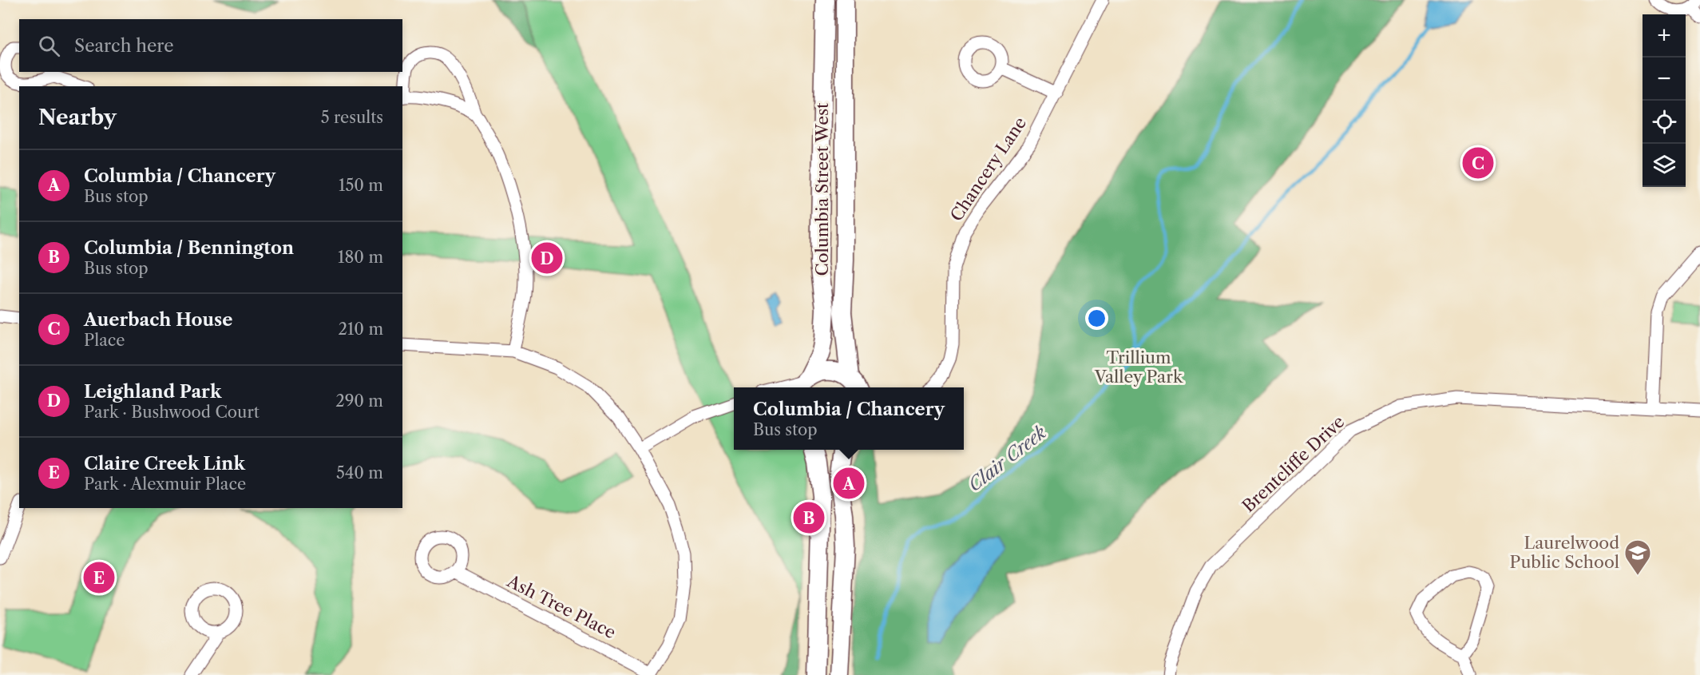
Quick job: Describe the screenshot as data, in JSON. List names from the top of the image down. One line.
{"streets":{"main road":["Columbia Street West"],"street":["Chancery Lane","Brentcliffe Drive","Ash Tree Place"]},"water":["Clair Creek"],"parks":["Trillium Valley Park"],"places":{"school or university":["Laurelwood Public School"]},"page":{"map_buttons":["+","−"],"search":"Search here","heading":["Nearby","5 results"],"pins":["C","D","A","B","E"],"list":[{"mark":"A","name":"Columbia / Chancery","note":"Bus stop","value":"150 m"},{"mark":"B","name":"Columbia / Bennington","note":"Bus stop","value":"180 m"},{"mark":"C","name":"Auerbach House","note":"Place","value":"210 m"},{"mark":"D","name":"Leighland Park","note":"Park · Bushwood Court","value":"290 m"},{"mark":"E","name":"Claire Creek Link","note":"Park · Alexmuir Place","value":"540 m"}],"popup":["Columbia / Chancery","Bus stop"]}}
